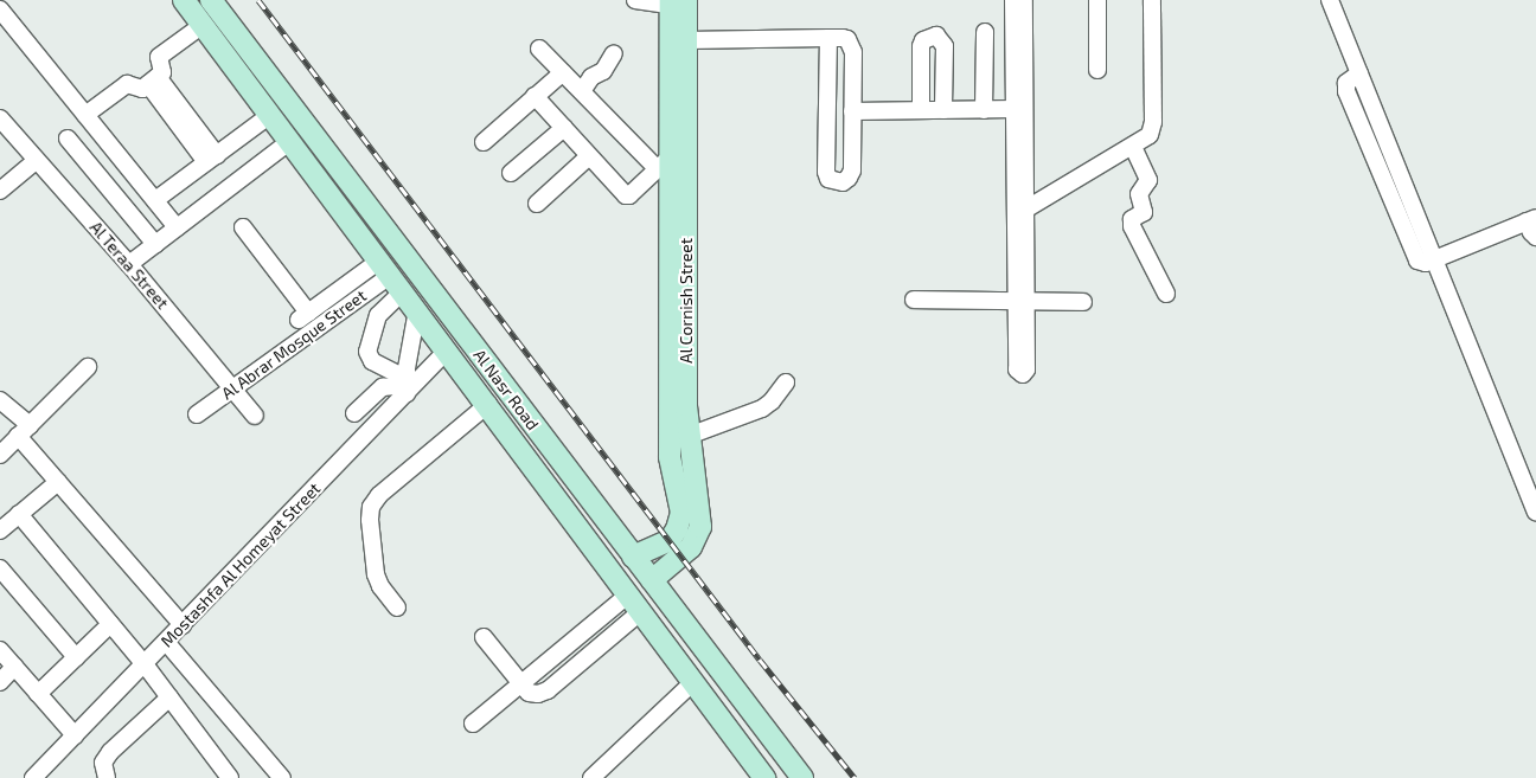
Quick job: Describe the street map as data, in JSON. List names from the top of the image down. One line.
{"streets":{"main road":["Al Cornish Street","Al Nasr Road"],"street":["Al Teraa Street","Al Abrar Mosque Street","Mostashfa Al Homeyat Street"]},"crossings":[["Al Teraa Street","Al Abrar Mosque Street"],["Al Cornish Street","Al Nasr Road"],["Al Abrar Mosque Street","Al Nasr Road"],["Al Nasr Road","Mostashfa Al Homeyat Street"]]}
